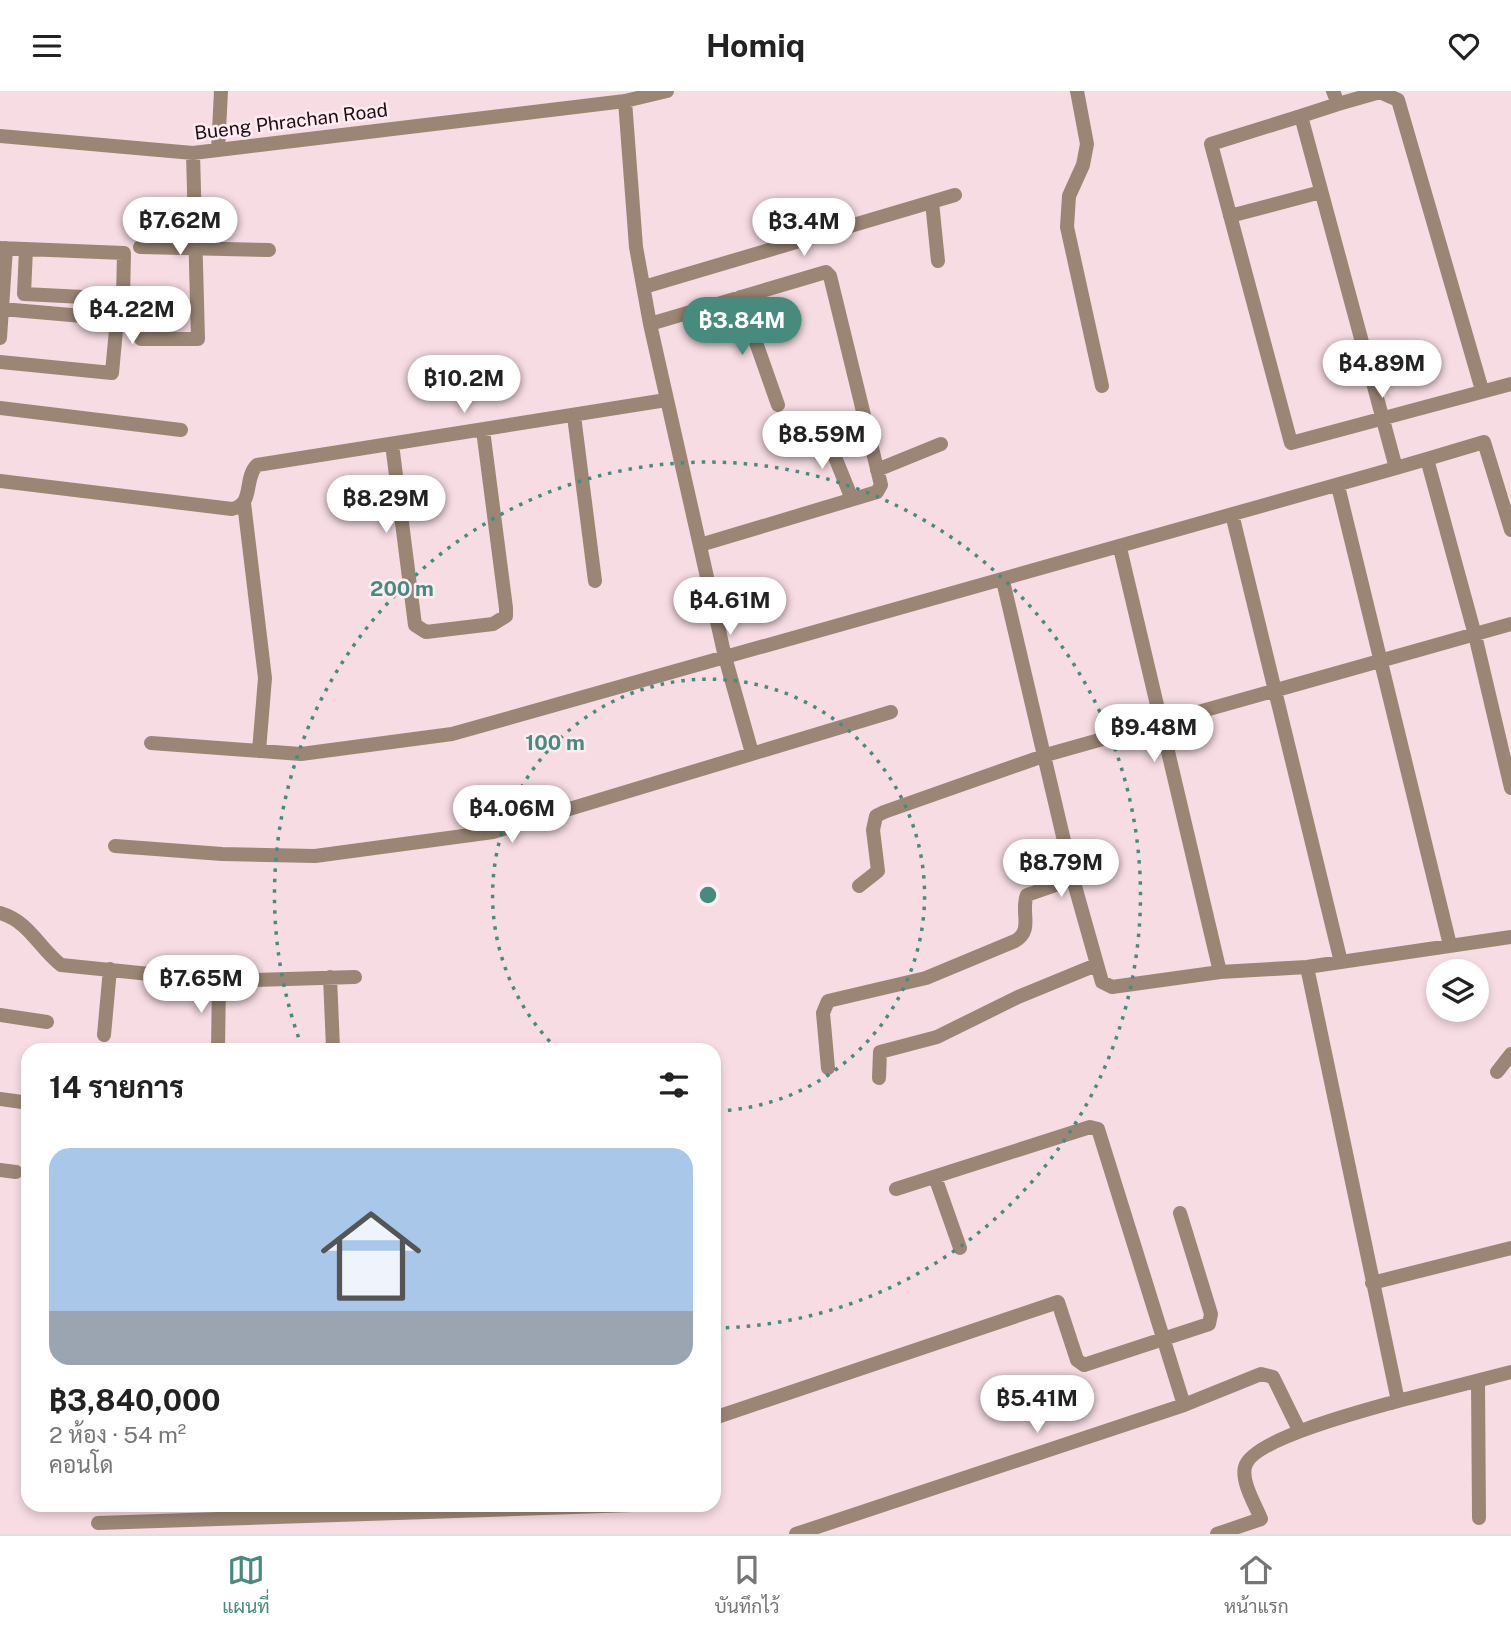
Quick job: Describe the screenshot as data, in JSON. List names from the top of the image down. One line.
{"streets":{"street":["Bueng Phrachan Road"]},"page":{"header":"Homiq","price":["฿7.62M","฿3.4M","฿4.22M","฿3.84M","฿4.89M","฿10.2M","฿8.59M","฿8.29M","฿4.61M","฿9.48M","฿4.06M","฿8.79M","฿7.65M","฿5.41M"],"heading":"14 รายการ","list":[{"name":"฿3,840,000","note":"2 ห้อง · 54 m² · คอนโด"}],"tabs":["แผนที่","บันทึกไว้","หน้าแรก"]},"rings":["200 m","100 m"]}
